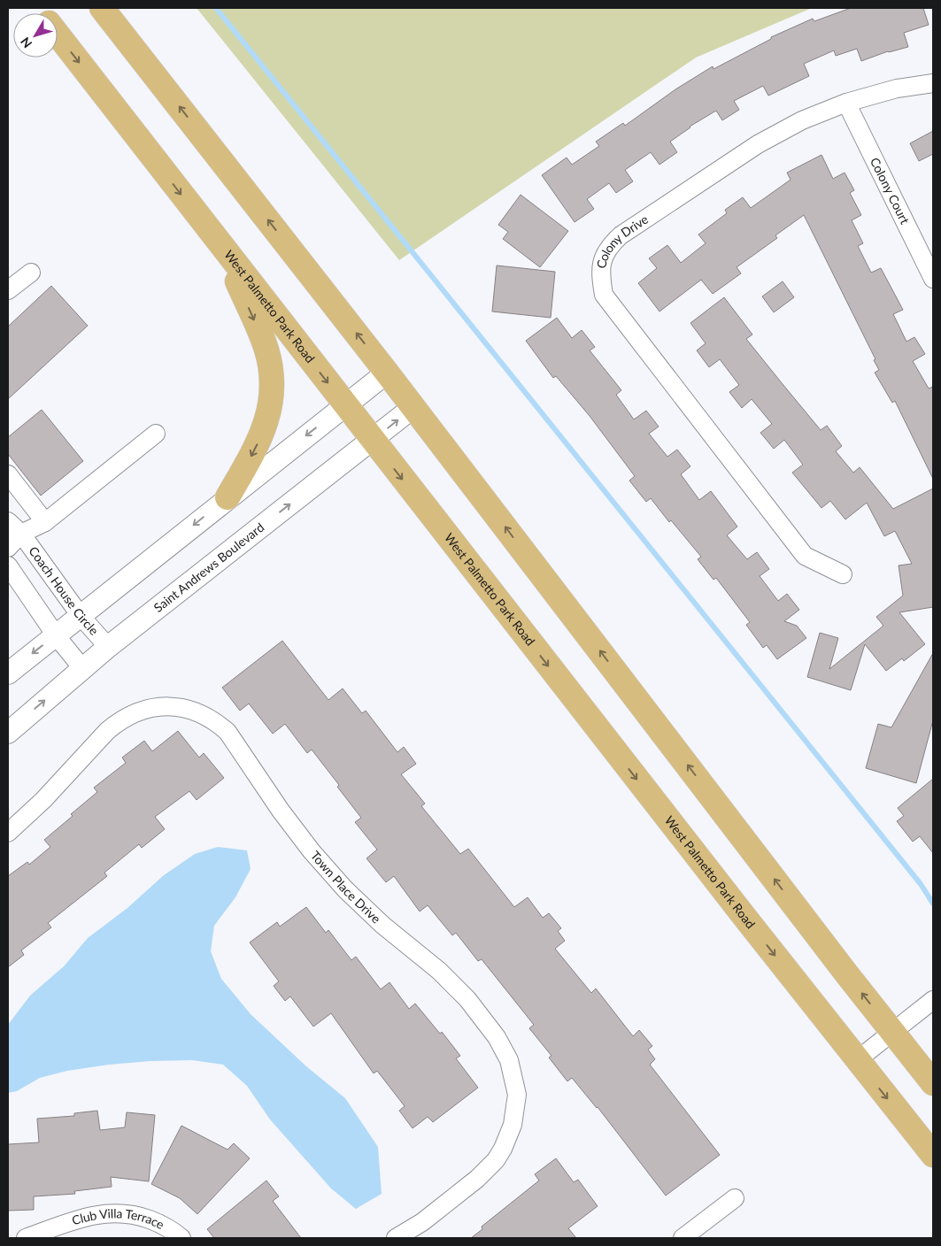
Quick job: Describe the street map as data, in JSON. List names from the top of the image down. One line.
{"streets":{"main road":["West Palmetto Park Road"],"street":["Colony Court","Colony Drive","Saint Andrews Boulevard","Coach House Circle","Town Place Drive","Club Villa Terrace"]},"crossings":[["Colony Court","Colony Drive"],["West Palmetto Park Road","Saint Andrews Boulevard"],["Saint Andrews Boulevard","Coach House Circle"]],"north":"bottom left"}
